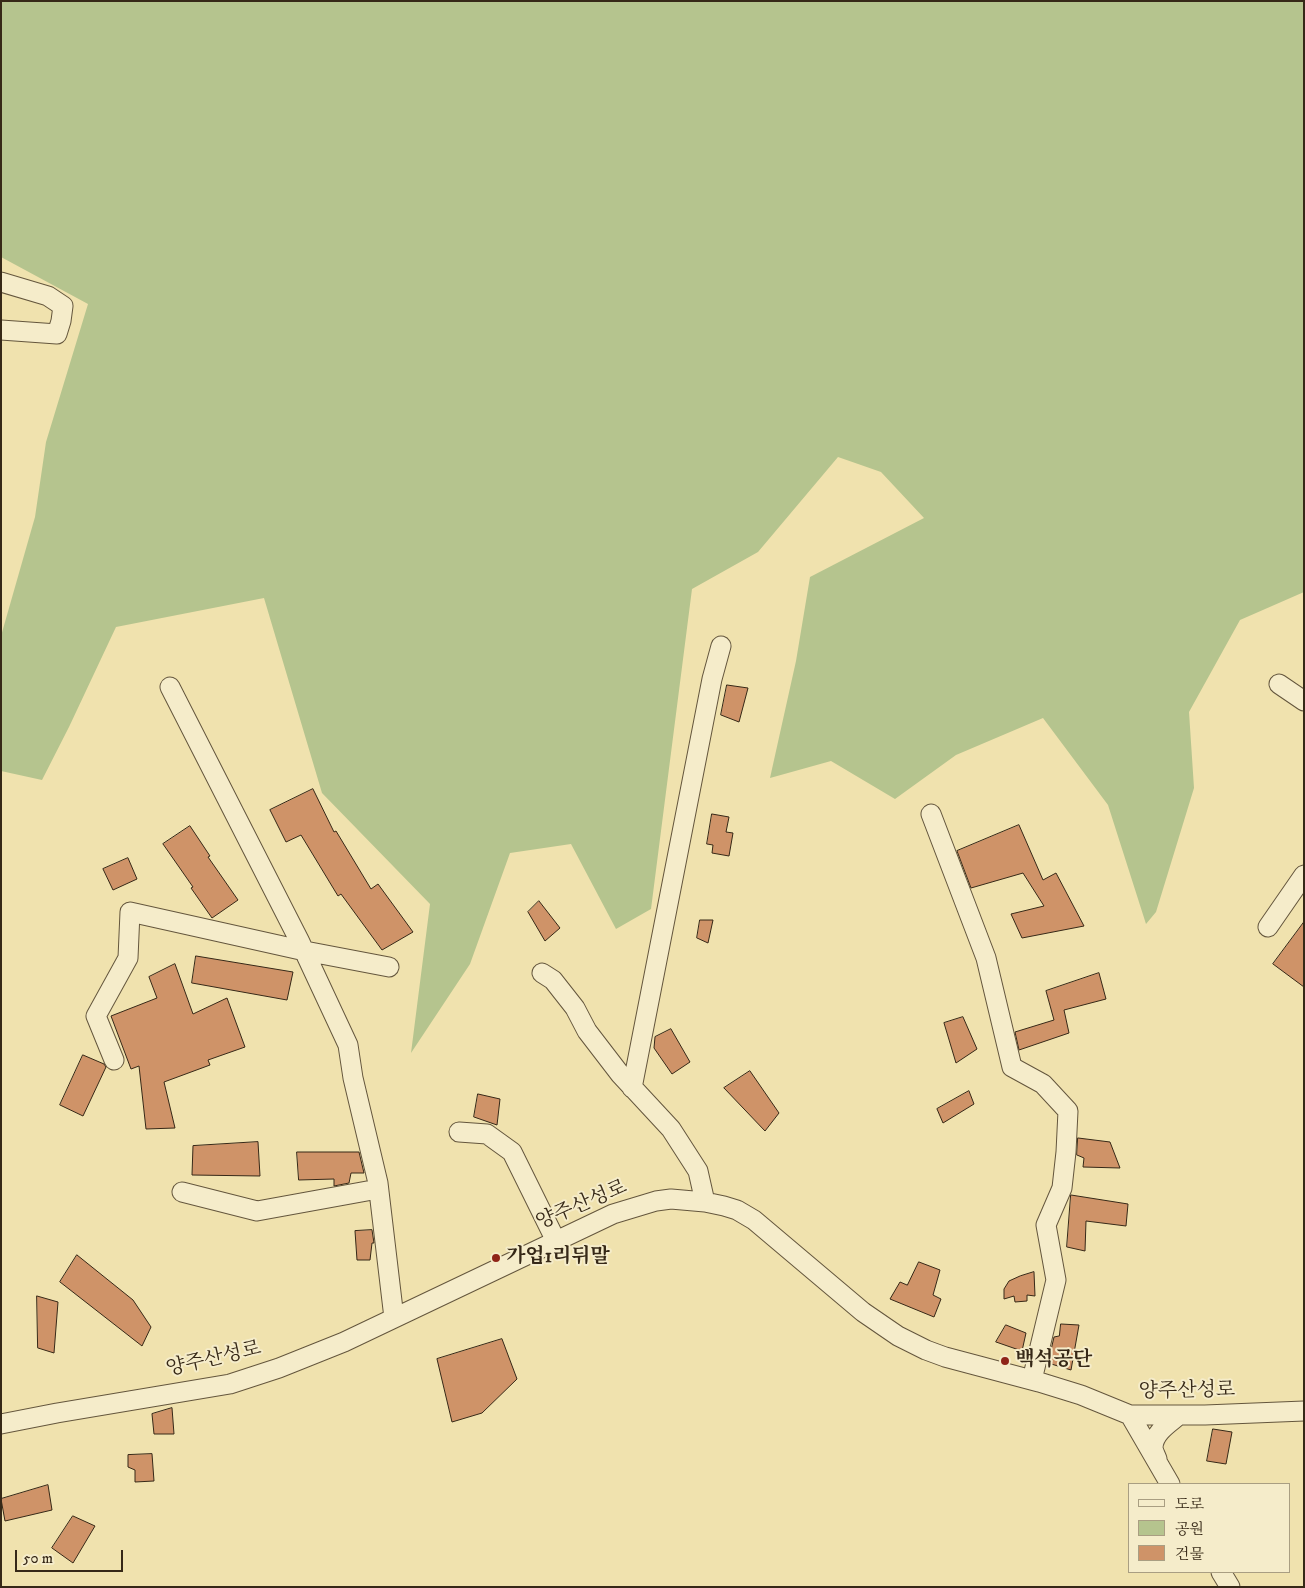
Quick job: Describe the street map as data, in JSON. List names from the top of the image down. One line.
{"streets":{"street":["양주산성로"]},"places":["가업1리뒤말","백석공단"],"legend":["도로","공원","건물"],"scale_bar":"50 m"}
